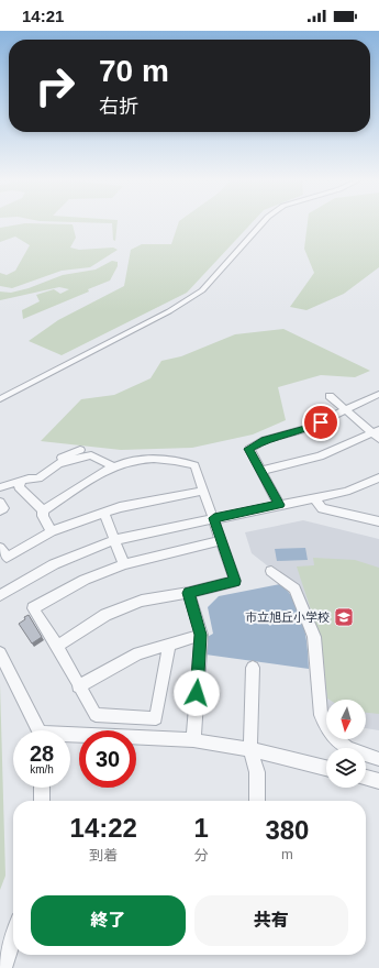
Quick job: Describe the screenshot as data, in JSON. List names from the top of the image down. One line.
{"places":{"school or university":["市立旭丘小学校"]},"north":"bottom","page":{"status":"14:21","turn":["70 m","右折"],"speed":"28 km/h","limit":"30","eta":["14:22","到着","1","分","380","m"],"buttons":["終了","共有"]}}
